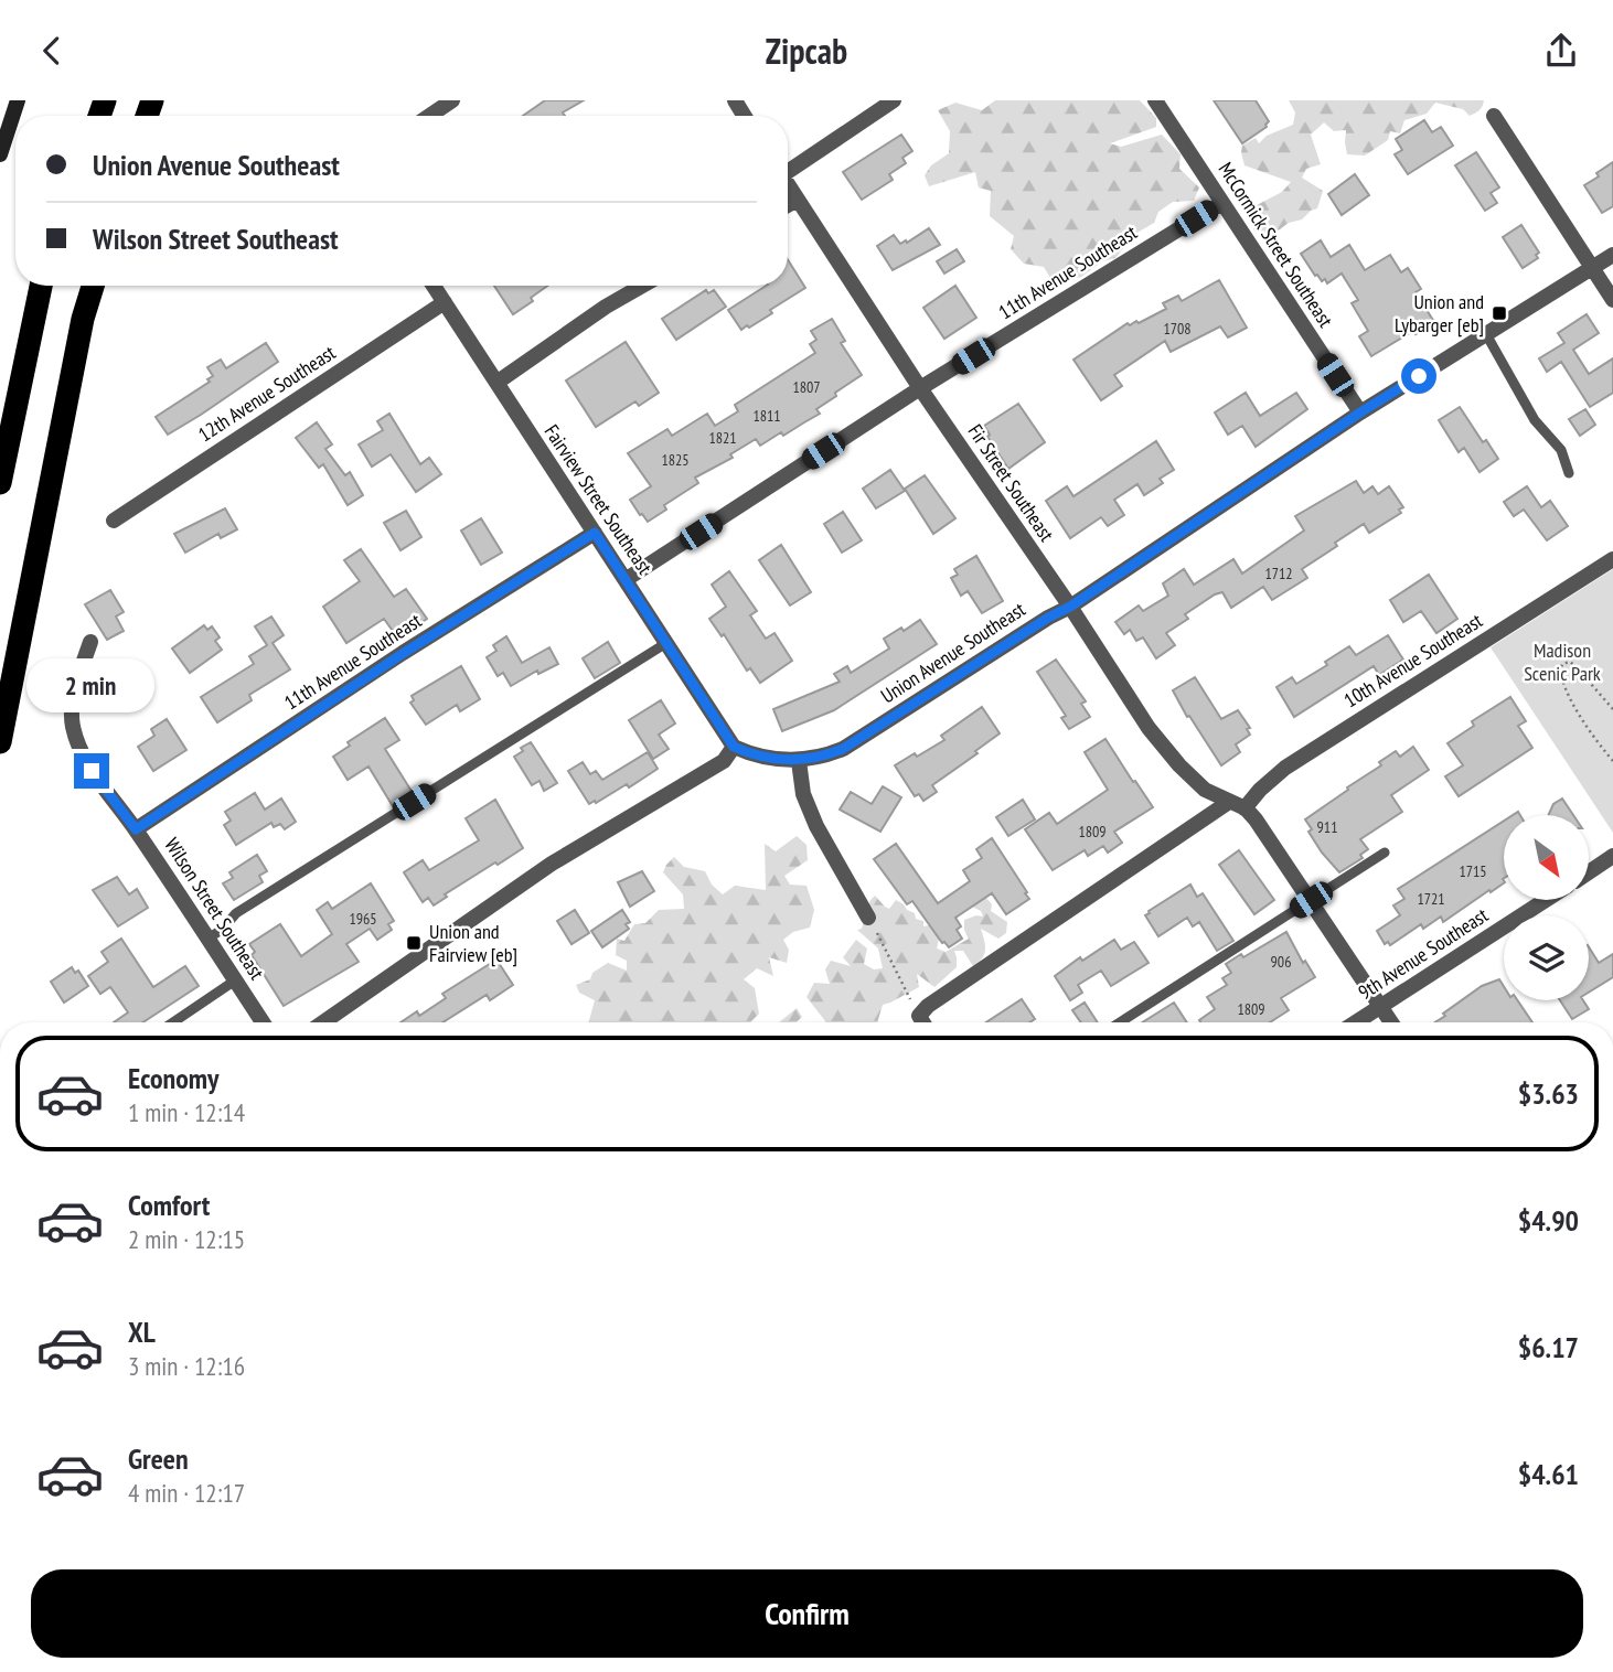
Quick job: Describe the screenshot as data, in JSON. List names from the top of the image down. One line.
{"streets":{"street":["McCormick Street Southeast","11th Avenue Southeast","12th Avenue Southeast","Fir Street Southeast","Fairview Street Southeast","Union Avenue Southeast","10th Avenue Southeast","Wilson Street Southeast","9th Avenue Southeast"]},"crossings":[["McCormick Street Southeast","11th Avenue Southeast"],["McCormick Street Southeast","Union Avenue Southeast"],["11th Avenue Southeast","Fir Street Southeast"],["11th Avenue Southeast","Fairview Street Southeast"],["11th Avenue Southeast","Wilson Street Southeast"],["12th Avenue Southeast","Fairview Street Southeast"],["Fir Street Southeast","Union Avenue Southeast"],["Fir Street Southeast","10th Avenue Southeast"],["Fir Street Southeast","9th Avenue Southeast"],["Fairview Street Southeast","Union Avenue Southeast"]],"parks":["Madison Scenic Park"],"places":{"transit":["Union and Lybarger [eb]","Union and Fairview [eb]"]},"house_numbers":["1708","1807","1811","1821","1825","1712","911","1809","1715","1721","1965","906","1809"],"north":"bottom right","page":{"header":"Zipcab","banner":["Union Avenue Southeast","Wilson Street Southeast"],"bubble":"2 min","list":[{"name":"Economy","note":"1 min · 12:14","value":"$3.63"},{"name":"Comfort","note":"2 min · 12:15","value":"$4.90"},{"name":"XL","note":"3 min · 12:16","value":"$6.17"},{"name":"Green","note":"4 min · 12:17","value":"$4.61"}],"buttons":"Confirm"}}
